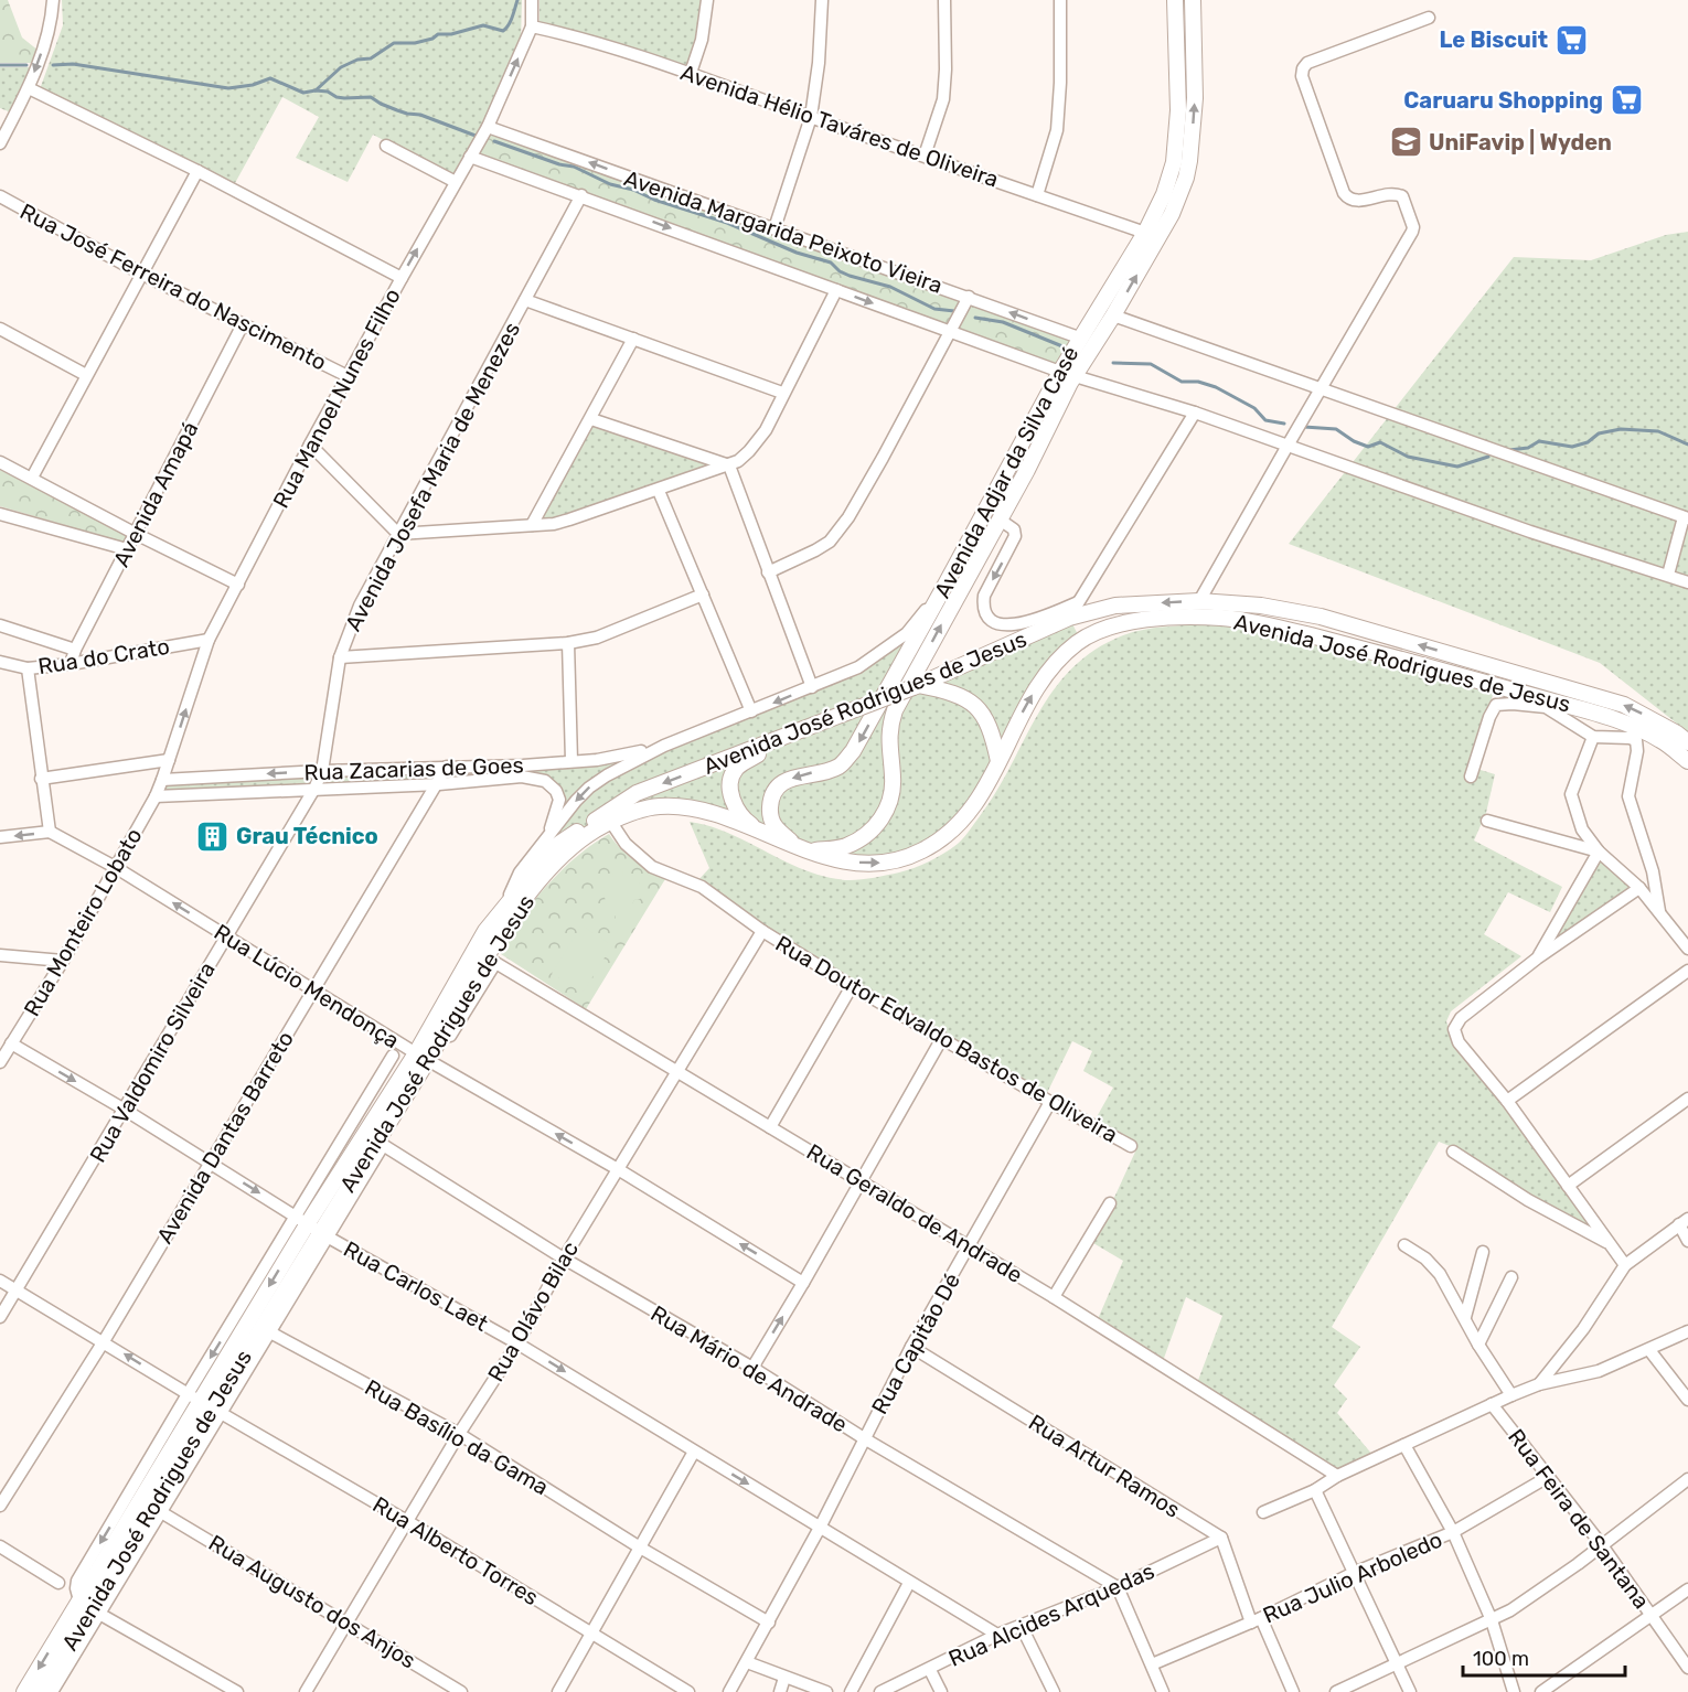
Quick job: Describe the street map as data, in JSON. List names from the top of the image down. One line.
{"streets":{"main road":["Avenida Adjar da Silva Casé","Avenida José Rodrigues de Jesus"],"street":["Avenida Hélio Taváres de Oliveira","Avenida Margarida Peixoto Vieira","Rua José Ferreira do Nascimento","Rua Manoel Nunes Filho","Avenida Josefa Maria de Menezes","Avenida Amapá","Rua do Crato","Rua Zacarias de Goes","Rua Monteiro Lobato","Rua Lúcio Mendonça","Rua Doutor Edvaldo Bastos de Oliveira","Rua Valdomiro Silveira","Avenida Dantas Barreto","Rua Geraldo de Andrade","Rua Carlos Laet","Rua Olávo Bilac","Rua Capitão Dé","Rua Mário de Andrade","Rua Basílio da Gama","Rua Artur Ramos","Rua Feira de Santana","Rua Alberto Torres","Rua Julio Arboledo","Rua Augusto dos Anjos","Rua Alcides Arquedas"]},"crossings":[["Avenida Hélio Taváres de Oliveira","Rua Manoel Nunes Filho"],["Avenida Hélio Taváres de Oliveira","Avenida Adjar da Silva Casé"],["Avenida Margarida Peixoto Vieira","Rua Manoel Nunes Filho"],["Avenida Margarida Peixoto Vieira","Avenida Adjar da Silva Casé"],["Avenida Margarida Peixoto Vieira","Avenida Josefa Maria de Menezes"],["Rua José Ferreira do Nascimento","Rua Manoel Nunes Filho"],["Rua José Ferreira do Nascimento","Avenida Amapá"],["Rua Manoel Nunes Filho","Rua do Crato"],["Rua Manoel Nunes Filho","Rua Zacarias de Goes"],["Rua Manoel Nunes Filho","Rua Monteiro Lobato"],["Avenida Adjar da Silva Casé","Avenida José Rodrigues de Jesus"],["Avenida Josefa Maria de Menezes","Rua Zacarias de Goes"],["Avenida Josefa Maria de Menezes","Rua Valdomiro Silveira"],["Avenida Amapá","Rua do Crato"],["Avenida José Rodrigues de Jesus","Rua Lúcio Mendonça"],["Avenida José Rodrigues de Jesus","Rua Doutor Edvaldo Bastos de Oliveira"],["Avenida José Rodrigues de Jesus","Rua Geraldo de Andrade"],["Avenida José Rodrigues de Jesus","Rua Carlos Laet"],["Avenida José Rodrigues de Jesus","Rua Mário de Andrade"],["Avenida José Rodrigues de Jesus","Rua Basílio da Gama"],["Avenida José Rodrigues de Jesus","Rua Alberto Torres"],["Avenida José Rodrigues de Jesus","Rua Augusto dos Anjos"],["Rua Zacarias de Goes","Rua Monteiro Lobato"],["Rua Zacarias de Goes","Rua Valdomiro Silveira"],["Rua Zacarias de Goes","Avenida Dantas Barreto"],["Rua Monteiro Lobato","Rua Lúcio Mendonça"],["Rua Monteiro Lobato","Rua Carlos Laet"],["Rua Lúcio Mendonça","Rua Valdomiro Silveira"],["Rua Lúcio Mendonça","Avenida Dantas Barreto"],["Rua Lúcio Mendonça","Rua Olávo Bilac"],["Rua Doutor Edvaldo Bastos de Oliveira","Rua Olávo Bilac"],["Rua Doutor Edvaldo Bastos de Oliveira","Rua Capitão Dé"],["Rua Valdomiro Silveira","Rua Carlos Laet"],["Avenida Dantas Barreto","Rua Carlos Laet"],["Rua Geraldo de Andrade","Rua Olávo Bilac"],["Rua Geraldo de Andrade","Rua Capitão Dé"],["Rua Carlos Laet","Rua Olávo Bilac"],["Rua Carlos Laet","Rua Capitão Dé"],["Rua Carlos Laet","Rua Alcides Arquedas"],["Rua Olávo Bilac","Rua Mário de Andrade"],["Rua Olávo Bilac","Rua Basílio da Gama"],["Rua Olávo Bilac","Rua Alberto Torres"],["Rua Olávo Bilac","Rua Augusto dos Anjos"],["Rua Capitão Dé","Rua Mário de Andrade"],["Rua Capitão Dé","Rua Basílio da Gama"],["Rua Capitão Dé","Rua Artur Ramos"],["Rua Mário de Andrade","Rua Alcides Arquedas"],["Rua Artur Ramos","Rua Alcides Arquedas"],["Rua Feira de Santana","Rua Julio Arboledo"]],"one_way":["Rua Manoel Nunes Filho","Rua Lúcio Mendonça","Rua Carlos Laet"],"places":{"supermarket":["Le Biscuit","Caruaru Shopping"],"school or university":["UniFavip | Wyden"],"building":["Grau Técnico"]},"scale_bar":"100 m"}
